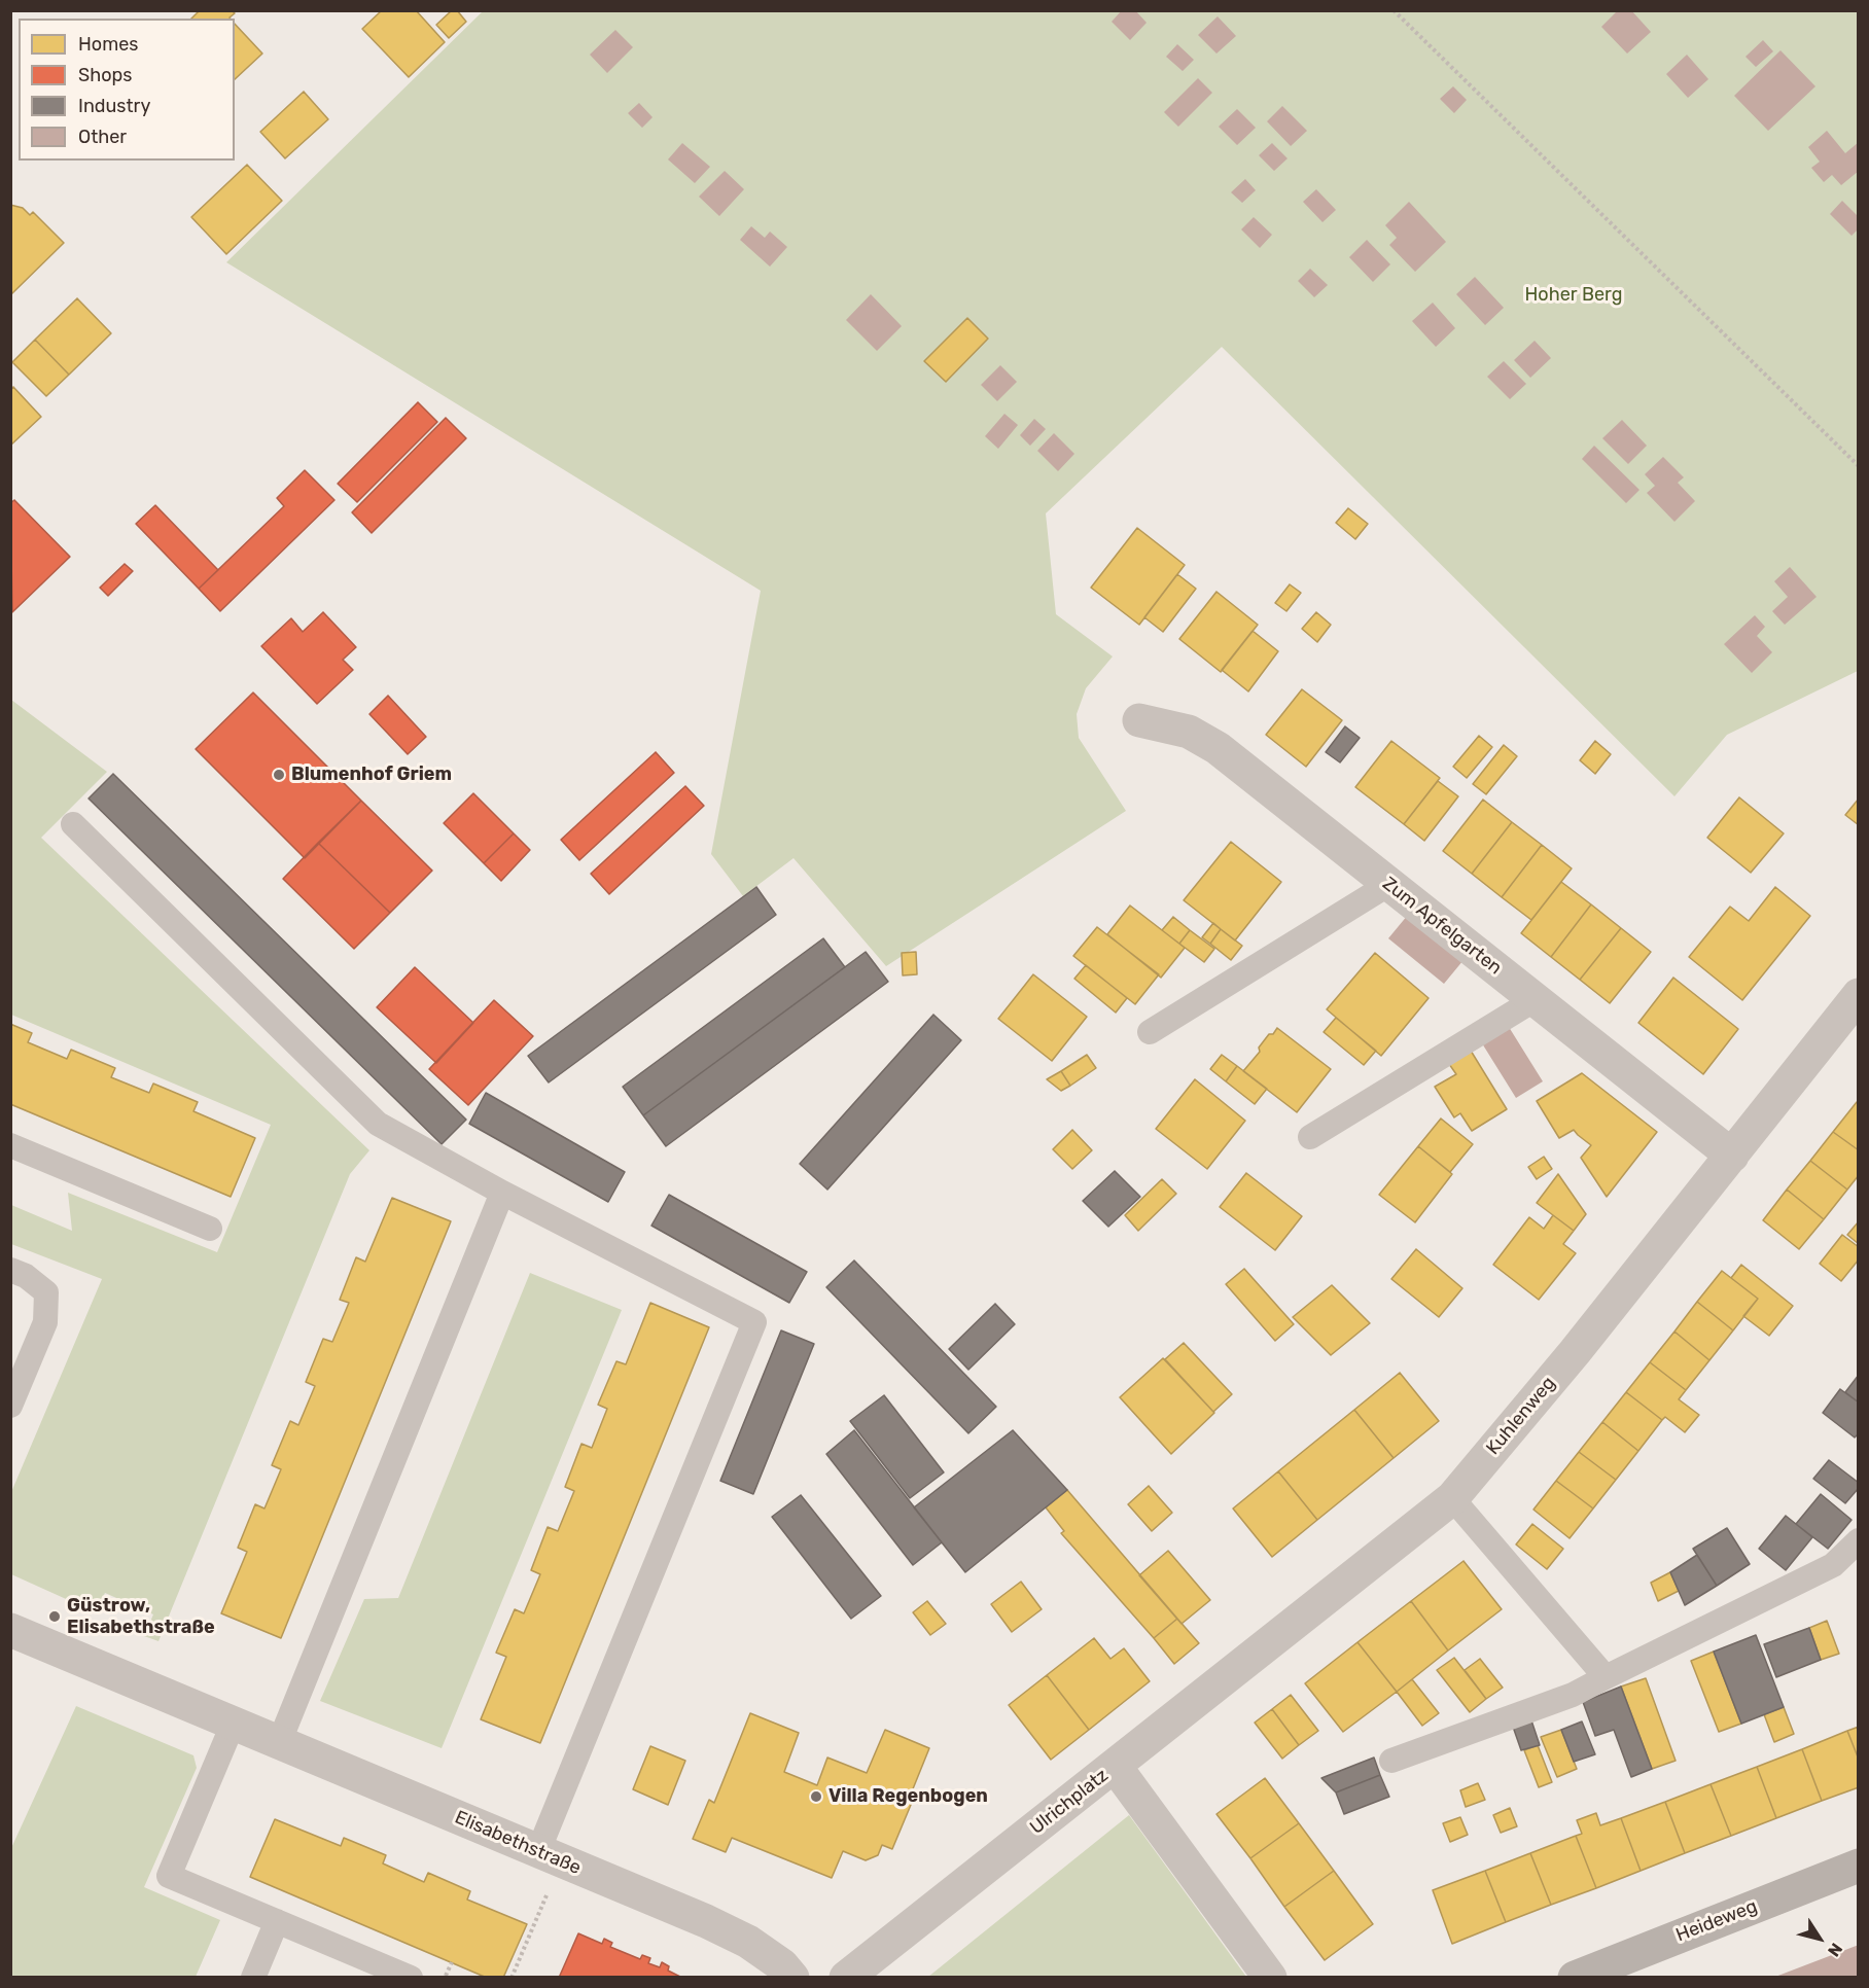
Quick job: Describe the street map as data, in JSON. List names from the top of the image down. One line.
{"streets":{"street":["Zum Apfelgarten","Kuhlenweg","Ulrichplatz","Elisabethstraße","Heideweg"]},"crossings":[["Zum Apfelgarten","Kuhlenweg"],["Kuhlenweg","Ulrichplatz"]],"parks":["Hoher Berg"],"places":["Blumenhof Griem","Güstrow, Elisabethstraße","Villa Regenbogen"],"legend":["Homes","Shops","Industry","Other"],"north":"bottom right"}
